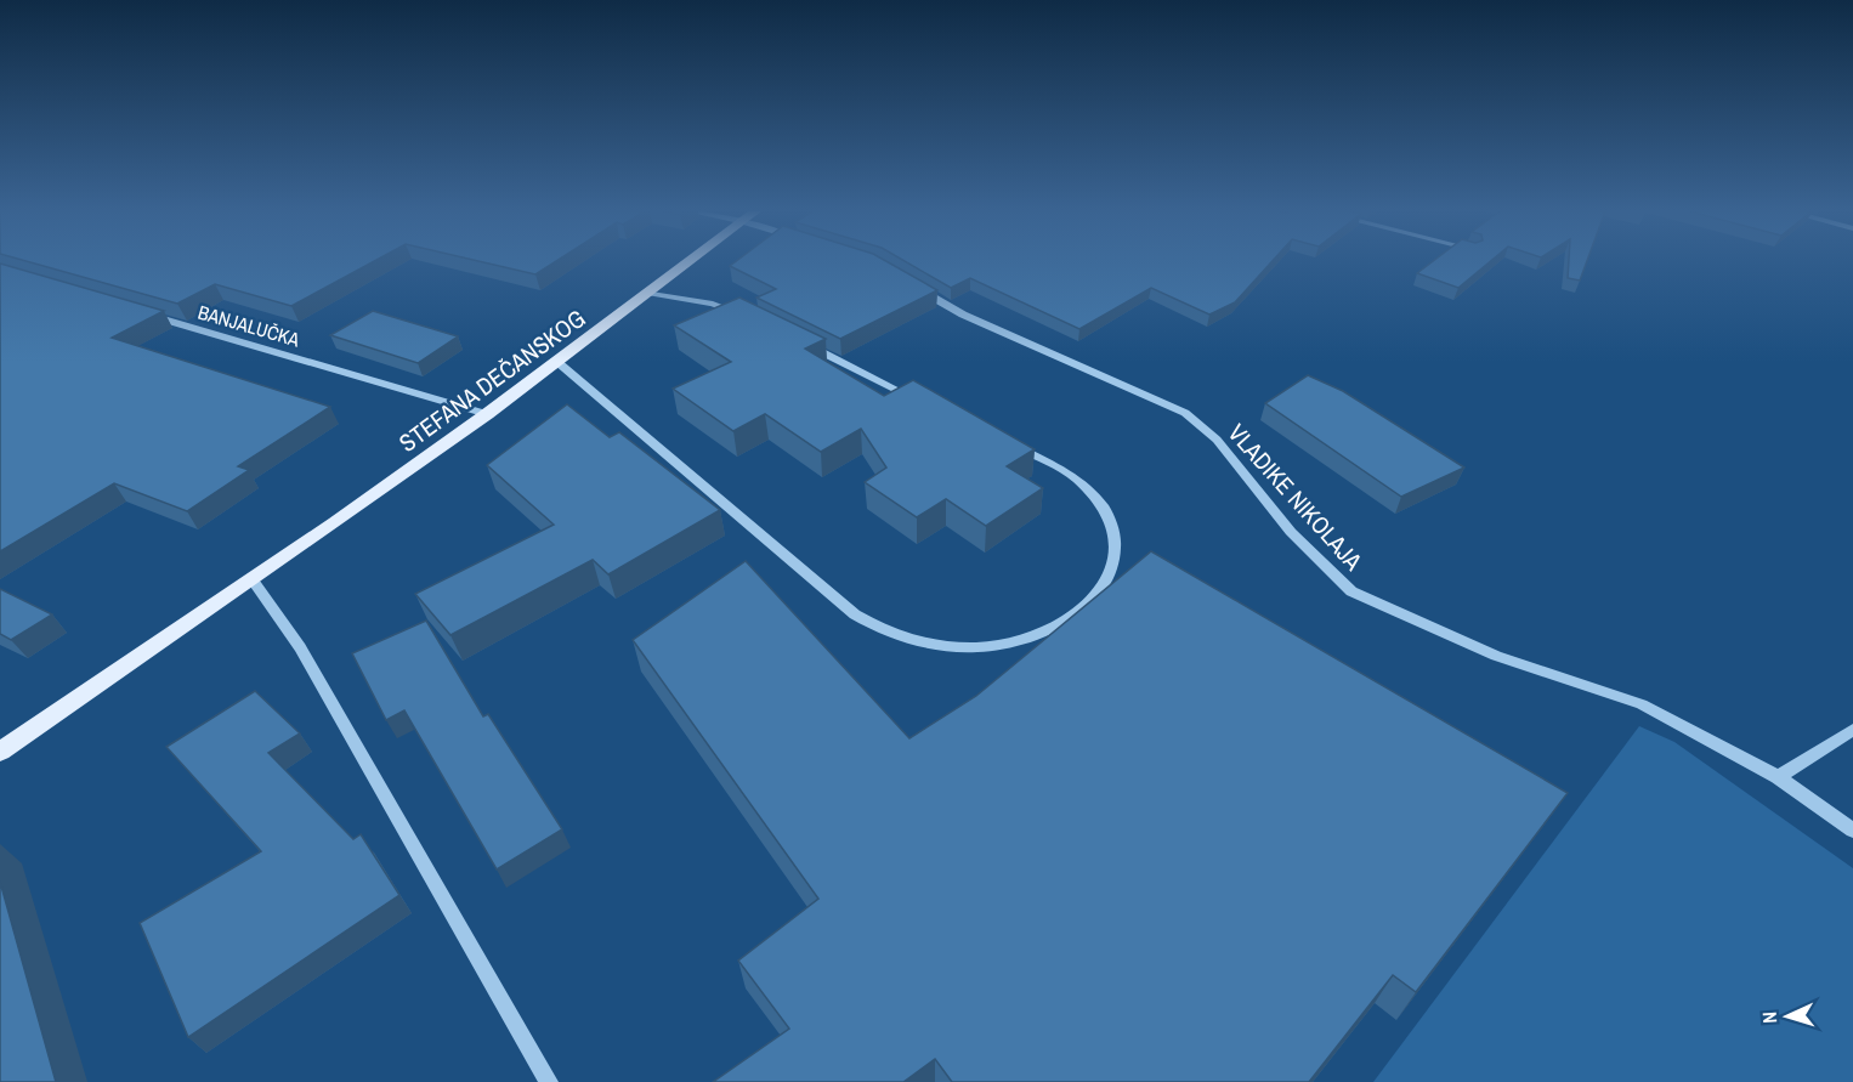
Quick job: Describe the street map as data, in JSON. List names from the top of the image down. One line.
{"streets":{"main road":["STEFANA DEČANSKOG"],"street":["BANJALUČKA","VLADIKE NIKOLAJA"]},"crossings":[["BANJALUČKA","STEFANA DEČANSKOG"]],"north":"left"}
